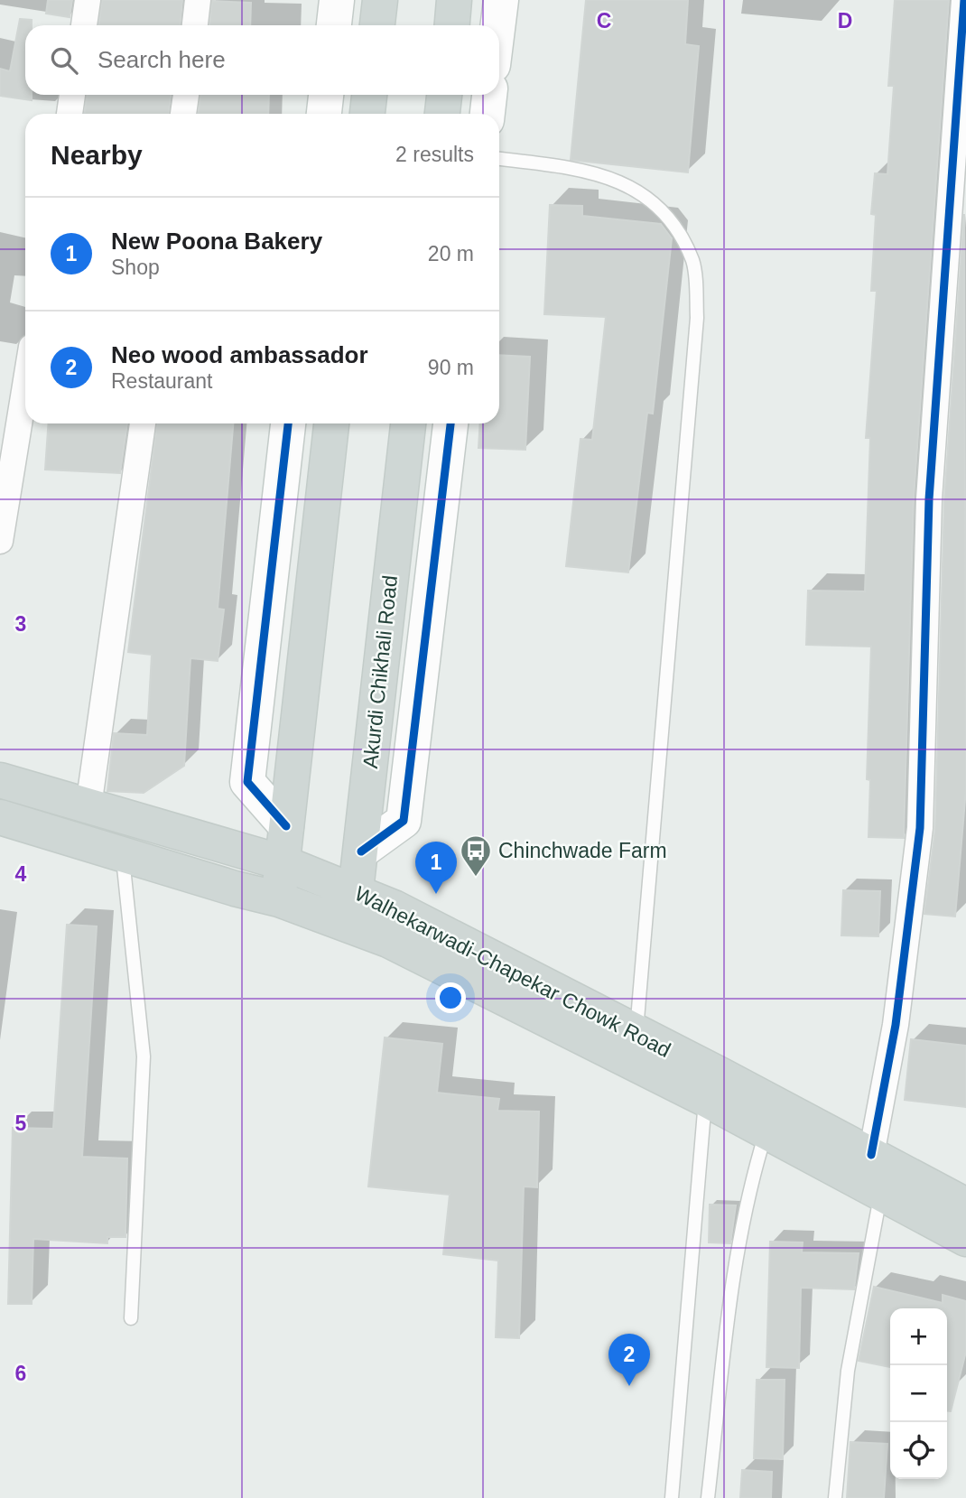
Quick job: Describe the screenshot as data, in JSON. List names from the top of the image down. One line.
{"streets":{"main road":["Akurdi Chikhali Road","Walhekarwadi-Chapekar Chowk Road"]},"crossings":[["Akurdi Chikhali Road","Walhekarwadi-Chapekar Chowk Road"]],"places":{"bus stop":["Chinchwade Farm"]},"page":{"search":"Search here","heading":["Nearby","2 results"],"list":[{"mark":"1","name":"New Poona Bakery","note":"Shop","value":"20 m"},{"mark":"2","name":"Neo wood ambassador","note":"Restaurant","value":"90 m"}],"pins":["1","2"],"map_buttons":["+","−"]},"grid":{"columns":["C","D"],"rows":["3","4","5","6"]}}
